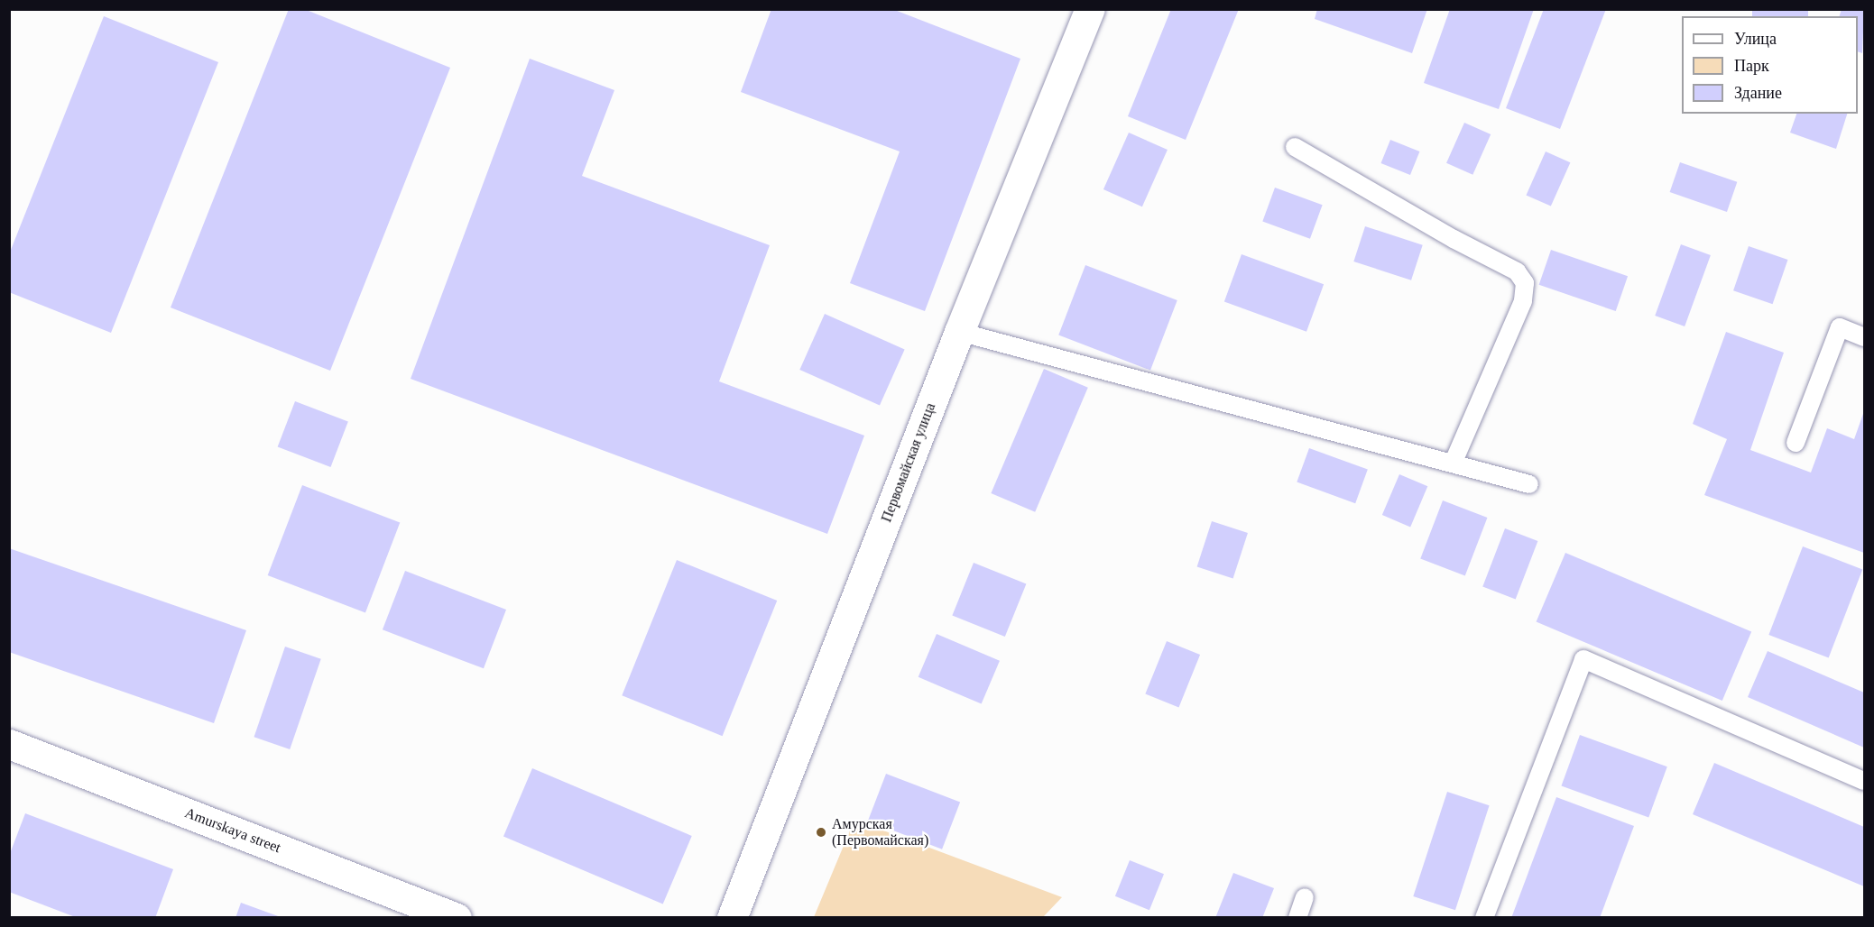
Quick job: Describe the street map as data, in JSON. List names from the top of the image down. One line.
{"streets":{"street":["Первомайская улица","Amurskaya street"]},"places":["Амурская (Первомайская)"],"legend":["Улица","Парк","Здание"]}
